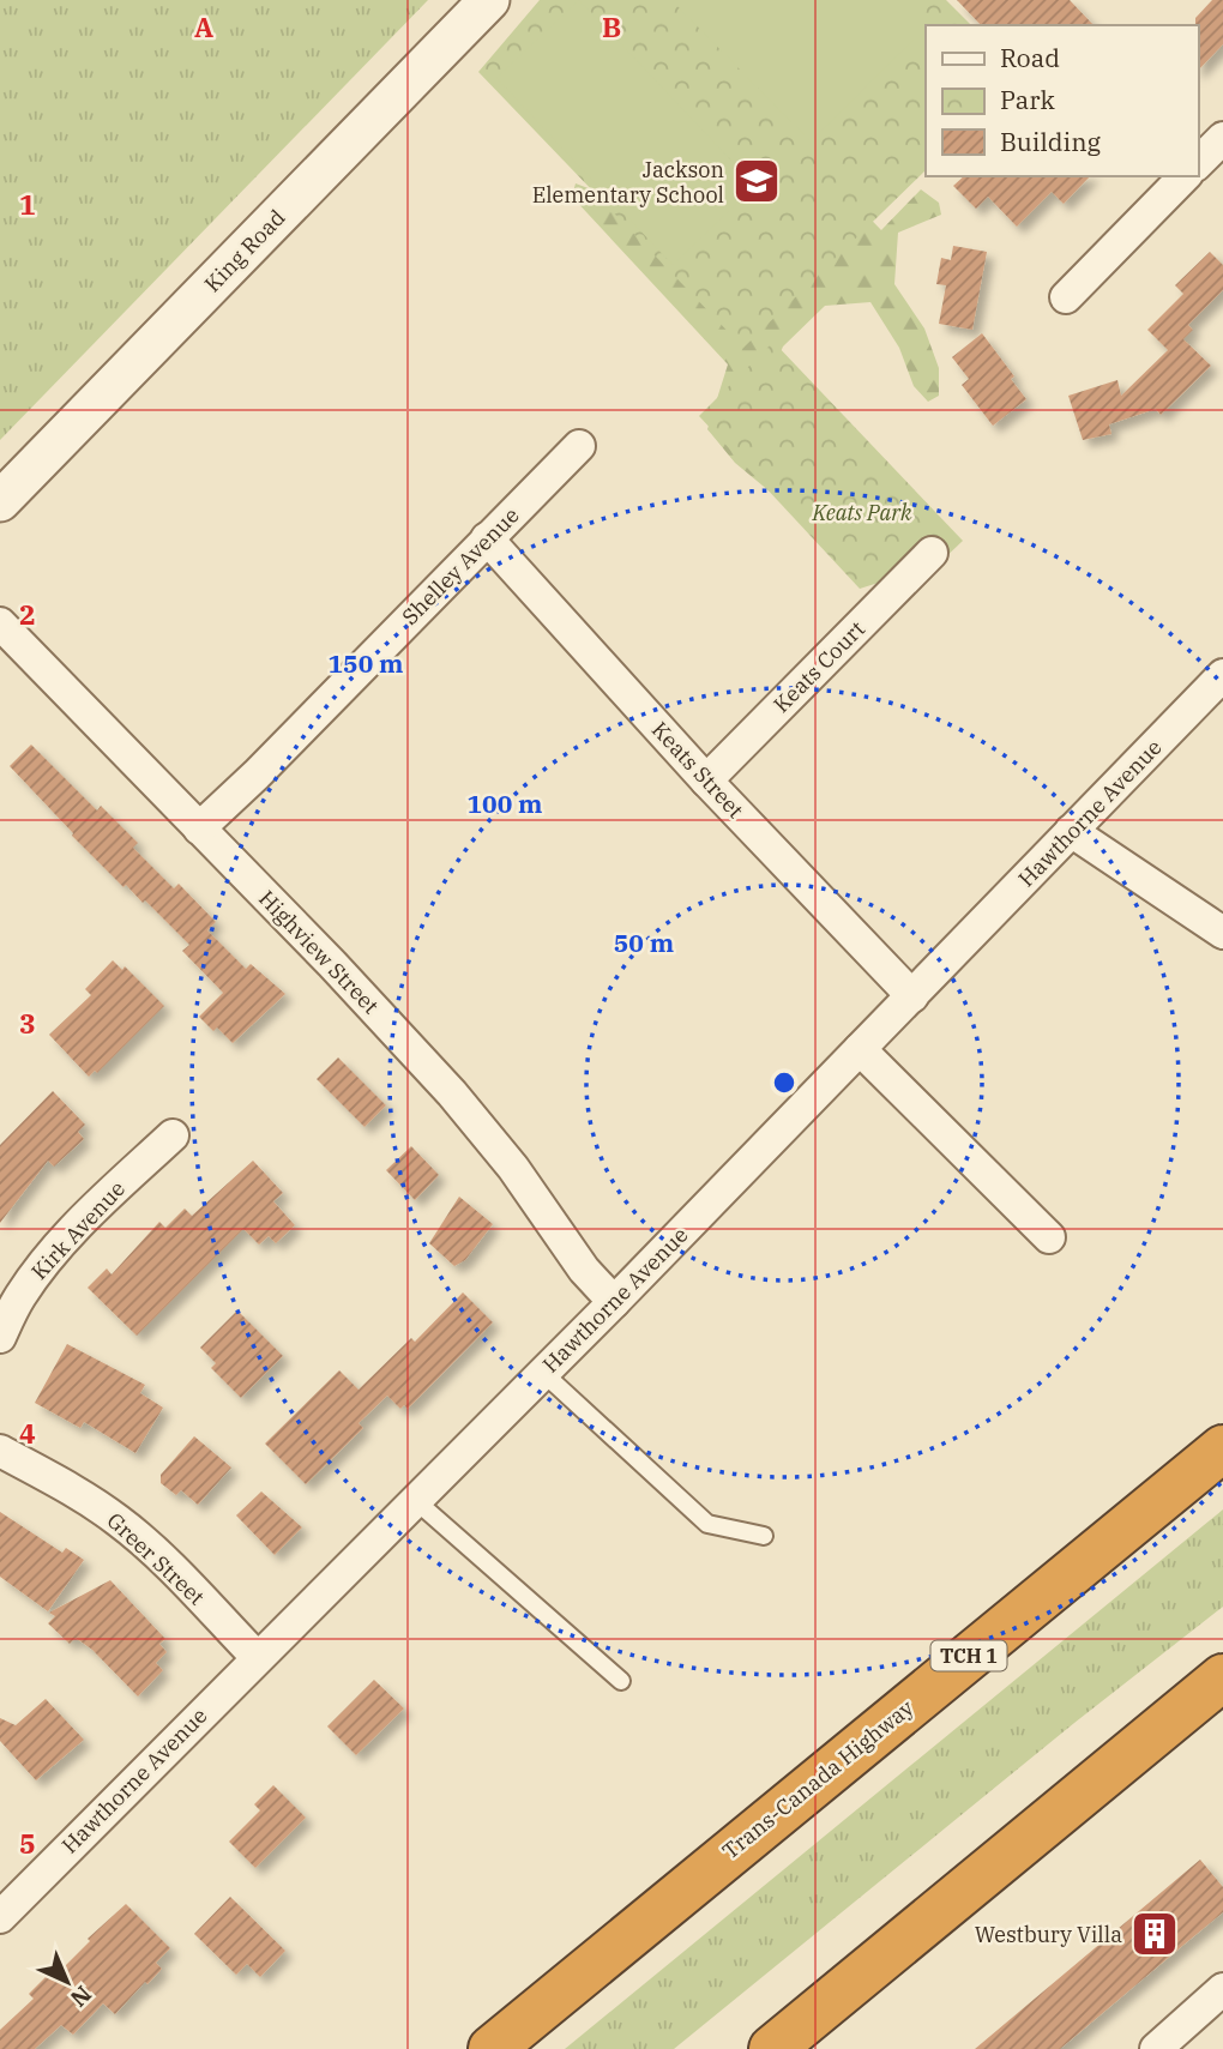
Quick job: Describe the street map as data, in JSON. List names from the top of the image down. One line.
{"streets":{"highway":["TCH 1","Trans-Canada Highway"],"street":["King Road","Shelley Avenue","Keats Court","Keats Street","Hawthorne Avenue","Highview Street","Kirk Avenue","Greer Street"]},"crossings":[["Shelley Avenue","Keats Street"],["Shelley Avenue","Highview Street"],["Keats Court","Keats Street"],["Keats Street","Hawthorne Avenue"],["Hawthorne Avenue","Highview Street"],["Hawthorne Avenue","Greer Street"]],"parks":["Keats Park"],"places":{"school or university":["Jackson Elementary School"],"building":["Westbury Villa"]},"legend":["Road","Park","Building"],"north":"bottom right","grid":{"columns":["A","B"],"rows":["1","2","3","4","5"]},"rings":["150 m","100 m","50 m"]}
